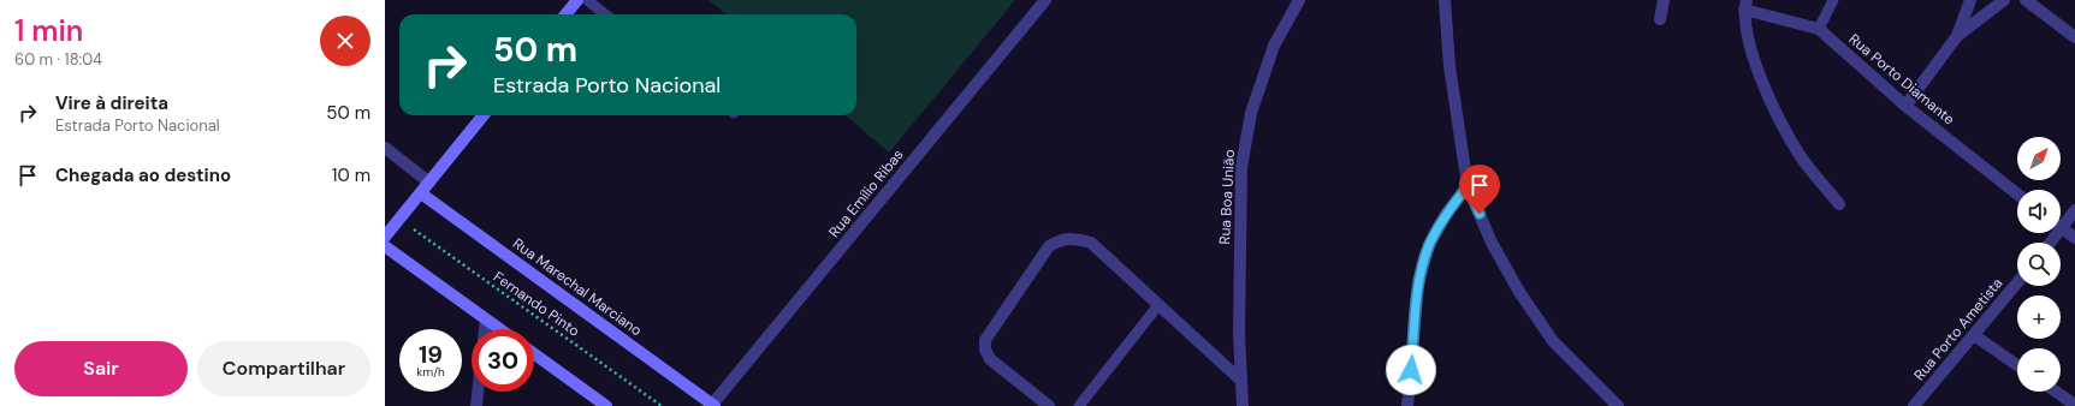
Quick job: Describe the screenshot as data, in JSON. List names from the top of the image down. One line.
{"streets":{"main road":["Rua Marechal Marciano"],"street":["Rua Porto Diamante","Rua Emílio Ribas","Rua Boa União","Rua Porto Ametista"],"path":["Fernando Pinto"]},"crossings":[["Rua Emílio Ribas","Rua Marechal Marciano"]],"north":"top right","page":{"heading":["1 min","60 m · 18:04"],"turn":["50 m","Estrada Porto Nacional"],"list":[{"name":"Vire à direita","note":"Estrada Porto Nacional","value":"50 m"},{"name":"Chegada ao destino","value":"10 m"}],"map_buttons":["+","−"],"speed":"19 km/h","limit":"30","buttons":["Sair","Compartilhar"]}}
